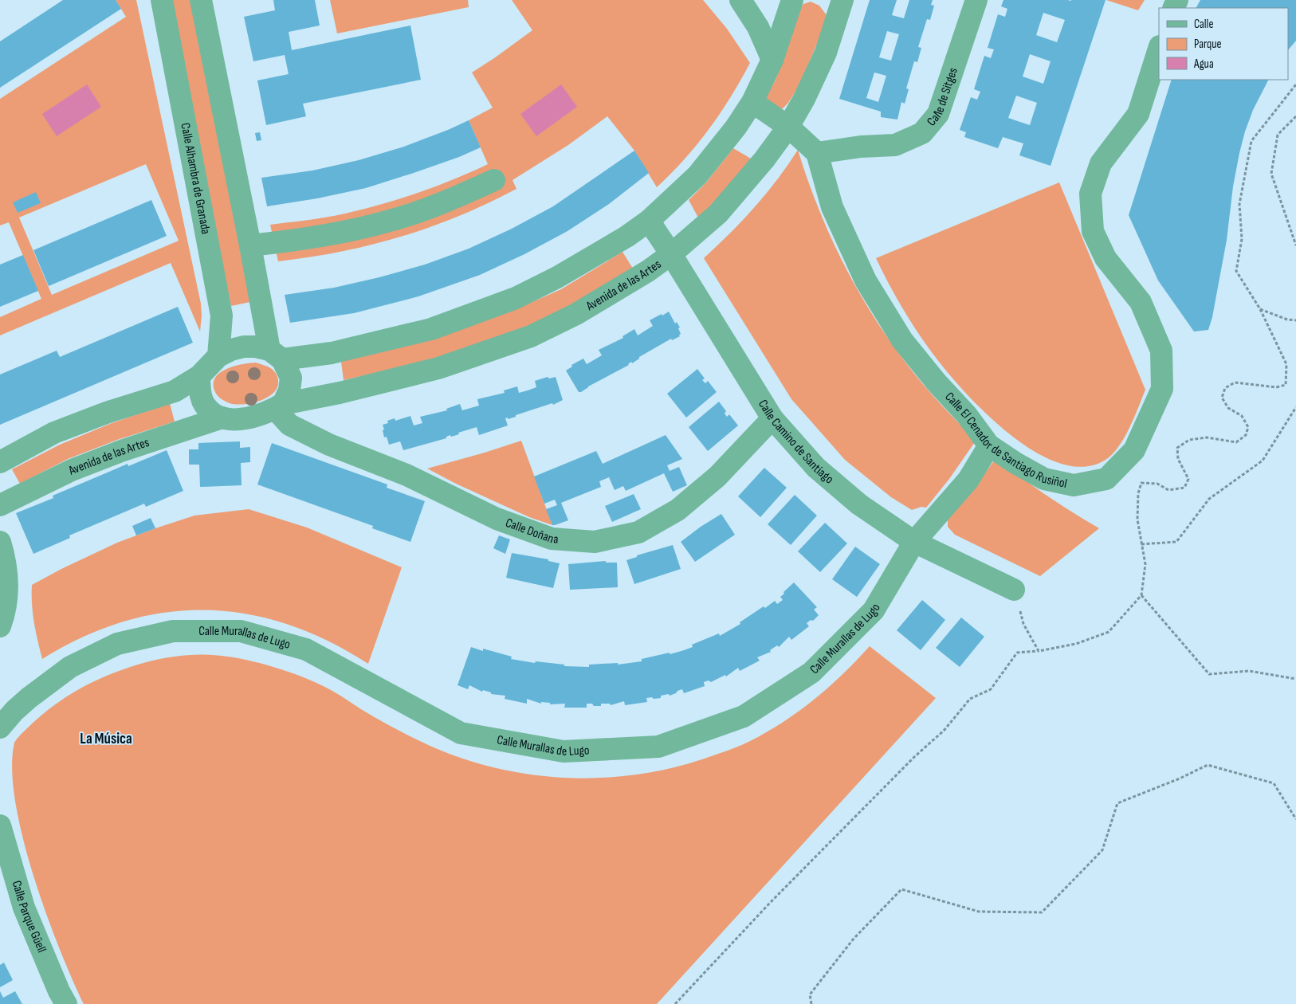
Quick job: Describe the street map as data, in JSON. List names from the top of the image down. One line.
{"streets":{"street":["Calle de Sitges","Calle Alhambra de Granada","Avenida de las Artes","Calle El Cenador de Santiago Rusiñol","Calle Camino de Santiago","Calle Doñana","Calle Murallas de Lugo","Calle Parque Güell"]},"crossings":[["Calle de Sitges","Calle El Cenador de Santiago Rusiñol"],["Calle Alhambra de Granada","Avenida de las Artes"],["Calle Alhambra de Granada","Calle Doñana"],["Avenida de las Artes","Calle Camino de Santiago"],["Avenida de las Artes","Calle Doñana"],["Calle El Cenador de Santiago Rusiñol","Calle Murallas de Lugo"],["Calle Camino de Santiago","Calle Doñana"],["Calle Camino de Santiago","Calle Murallas de Lugo"]],"districts":["La Música"],"legend":["Calle","Parque","Agua"]}
